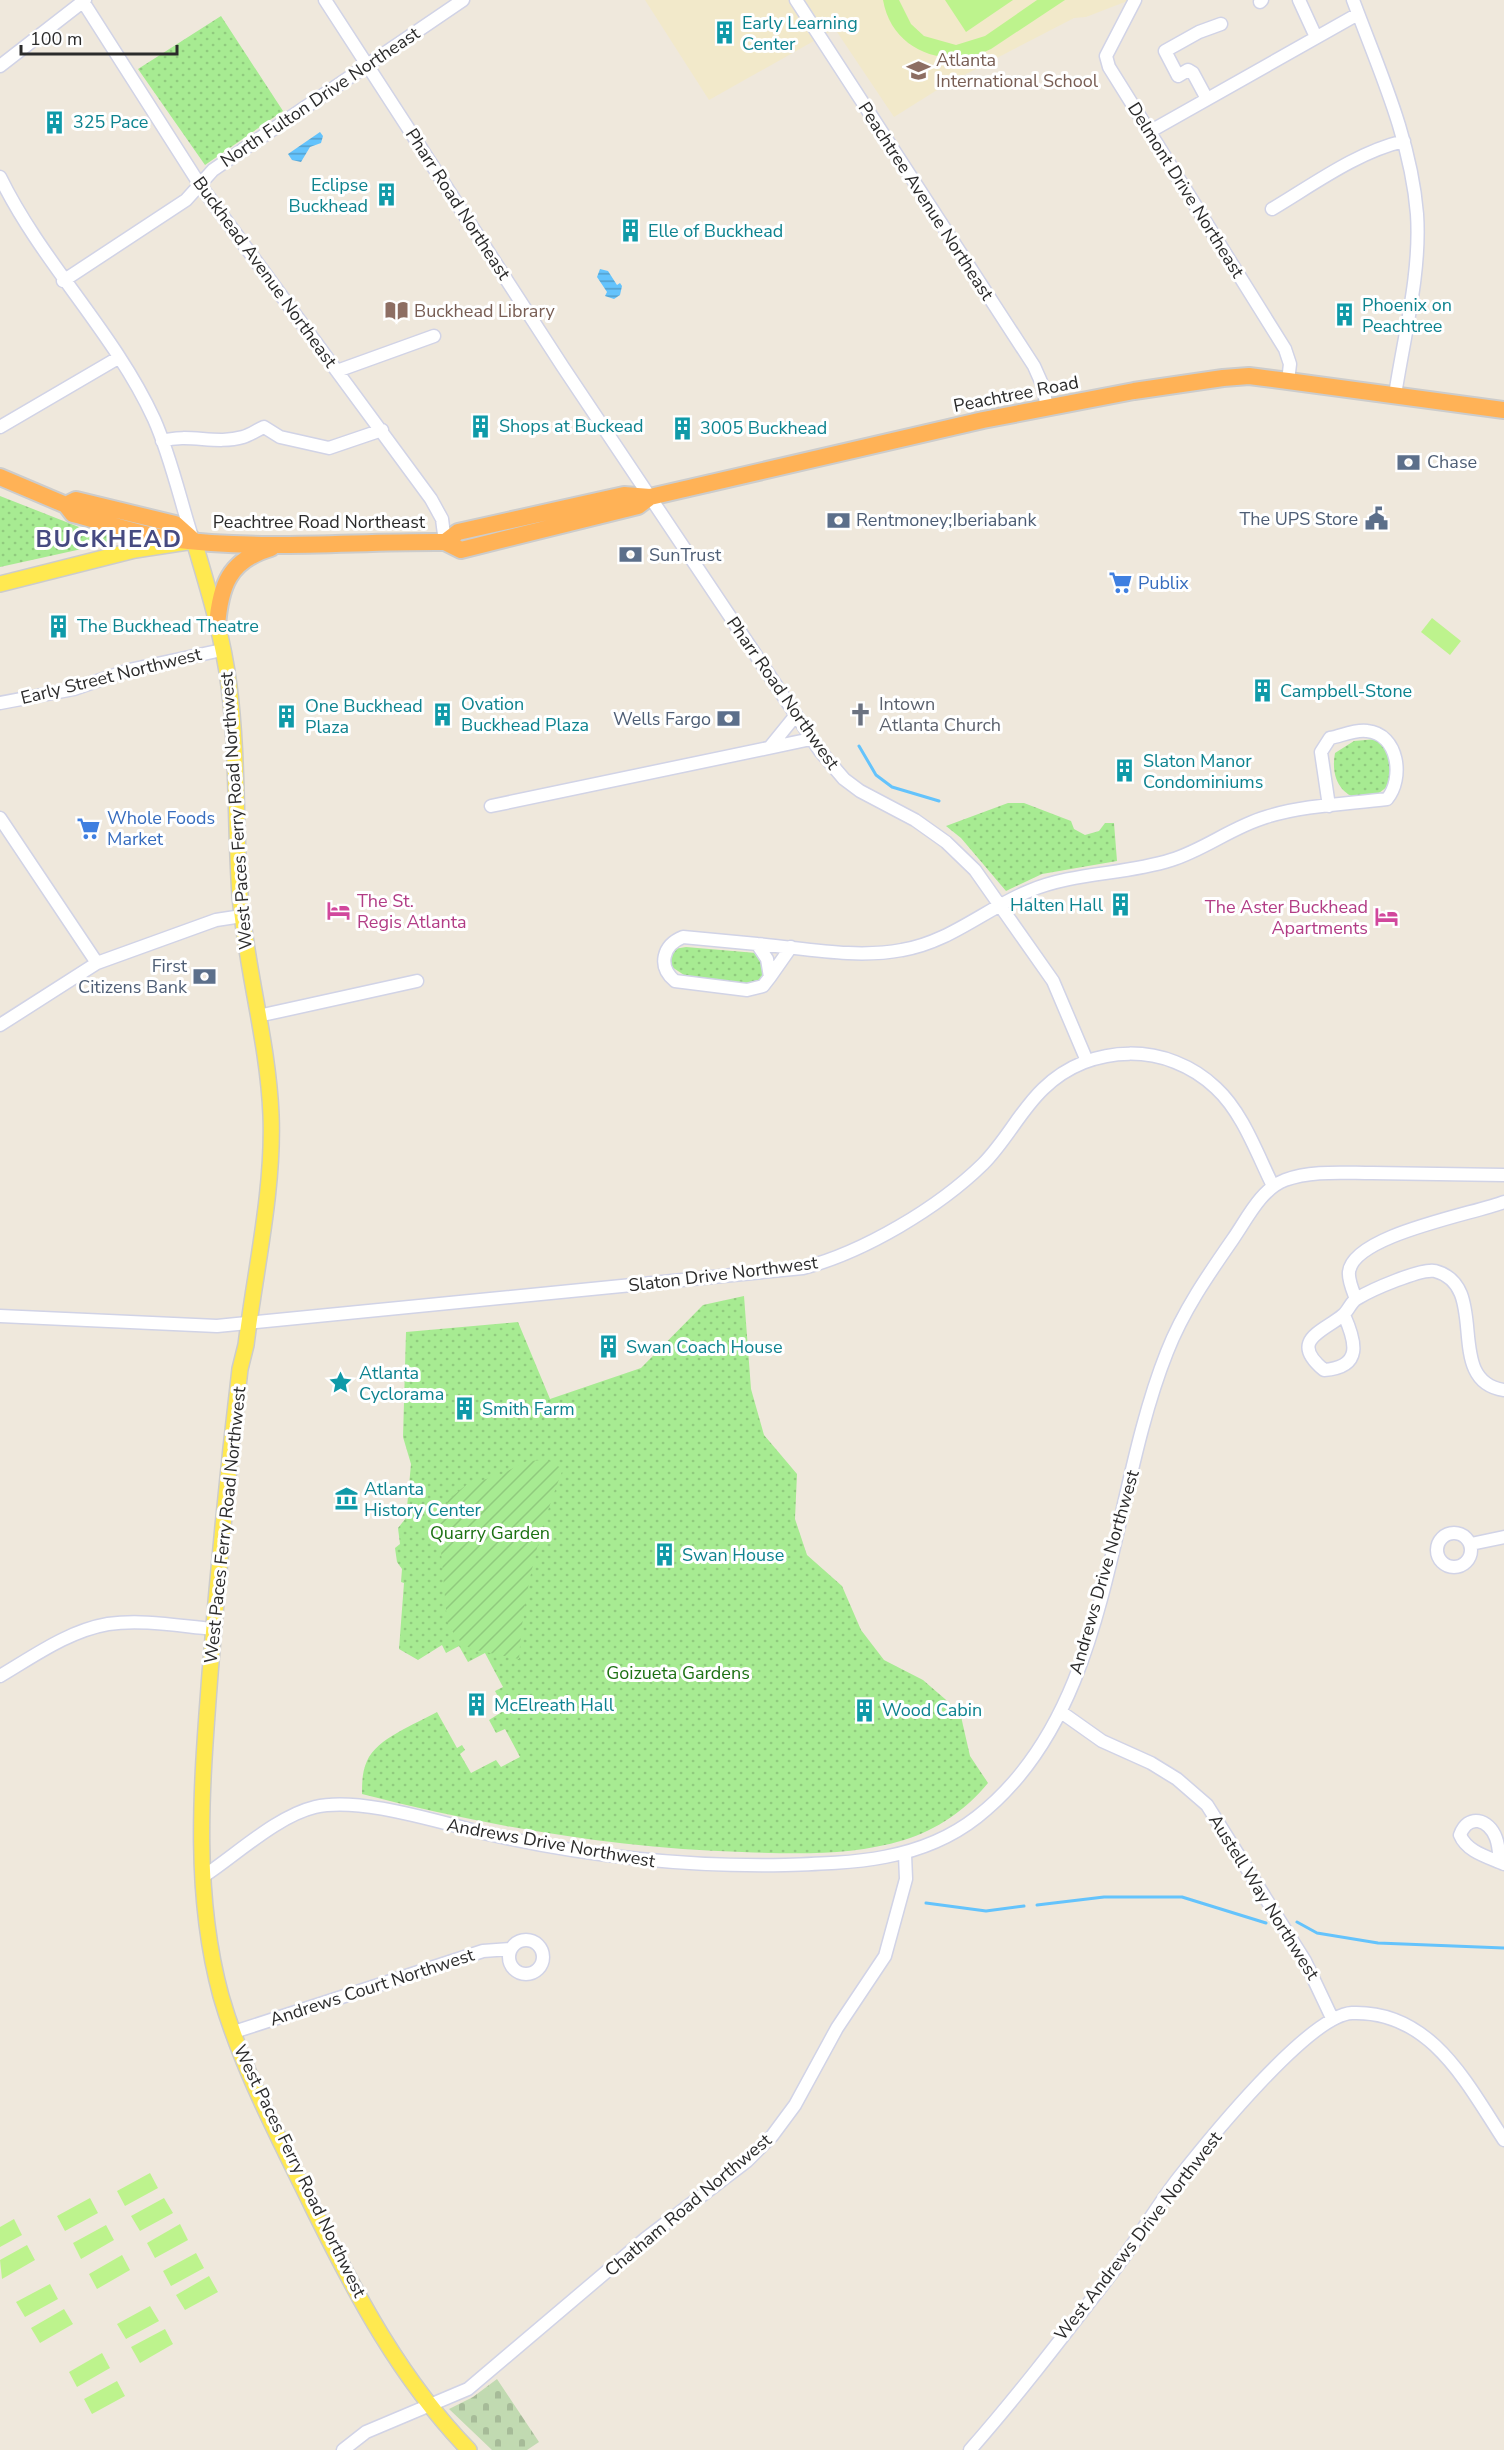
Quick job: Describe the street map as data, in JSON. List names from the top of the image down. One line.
{"streets":{"highway":["Peachtree Road","Peachtree Road Northeast"],"main road":["West Paces Ferry Road Northwest"],"street":["North Fulton Drive Northeast","Delmont Drive Northeast","Peachtree Avenue Northeast","Pharr Road Northeast","Buckhead Avenue Northeast","Early Street Northwest","Pharr Road Northwest","Slaton Drive Northwest","Andrews Drive Northwest","Austell Way Northwest","Andrews Court Northwest","Chatham Road Northwest","West Andrews Drive Northwest"]},"crossings":[["North Fulton Drive Northeast","Pharr Road Northeast"],["North Fulton Drive Northeast","Buckhead Avenue Northeast"],["Delmont Drive Northeast","Peachtree Road"],["Peachtree Avenue Northeast","Peachtree Road"],["Pharr Road Northeast","Peachtree Road"],["Pharr Road Northeast","Peachtree Road Northeast"],["Pharr Road Northeast","Pharr Road Northwest"],["Buckhead Avenue Northeast","Peachtree Road Northeast"],["Peachtree Road","Peachtree Road Northeast"],["Peachtree Road","Pharr Road Northwest"],["Peachtree Road Northeast","Pharr Road Northwest"],["Peachtree Road Northeast","West Paces Ferry Road Northwest"],["Early Street Northwest","West Paces Ferry Road Northwest"],["Pharr Road Northwest","Slaton Drive Northwest"],["West Paces Ferry Road Northwest","Slaton Drive Northwest"],["West Paces Ferry Road Northwest","Andrews Drive Northwest"],["West Paces Ferry Road Northwest","Andrews Court Northwest"],["West Paces Ferry Road Northwest","Chatham Road Northwest"],["Slaton Drive Northwest","Andrews Drive Northwest"],["Andrews Drive Northwest","Austell Way Northwest"],["Andrews Drive Northwest","Chatham Road Northwest"],["Austell Way Northwest","West Andrews Drive Northwest"]],"districts":["BUCKHEAD"],"parks":["Quarry Garden","Goizueta Gardens"],"places":{"building":["Early Learning Center","325 Pace","Eclipse Buckhead","Elle of Buckhead","Phoenix on Peachtree","Shops at Buckead","3005 Buckhead","The Buckhead Theatre","Campbell-Stone","Ovation Buckhead Plaza","One Buckhead Plaza","Slaton Manor Condominiums","Halten Hall","Swan Coach House","Smith Farm","Swan House","McElreath Hall","Wood Cabin"],"school or university":["Atlanta International School"],"library":["Buckhead Library"],"bank":["Chase","Rentmoney;Iberiabank","SunTrust","Wells Fargo","First Citizens Bank"],"public building":["The UPS Store"],"supermarket":["Publix","Whole Foods Market"],"church":["Intown Atlanta Church"],"hotel":["The St. Regis Atlanta","The Aster Buckhead Apartments"],"place":["Atlanta Cyclorama"],"museum":["Atlanta History Center"]},"scale_bar":"100 m"}
